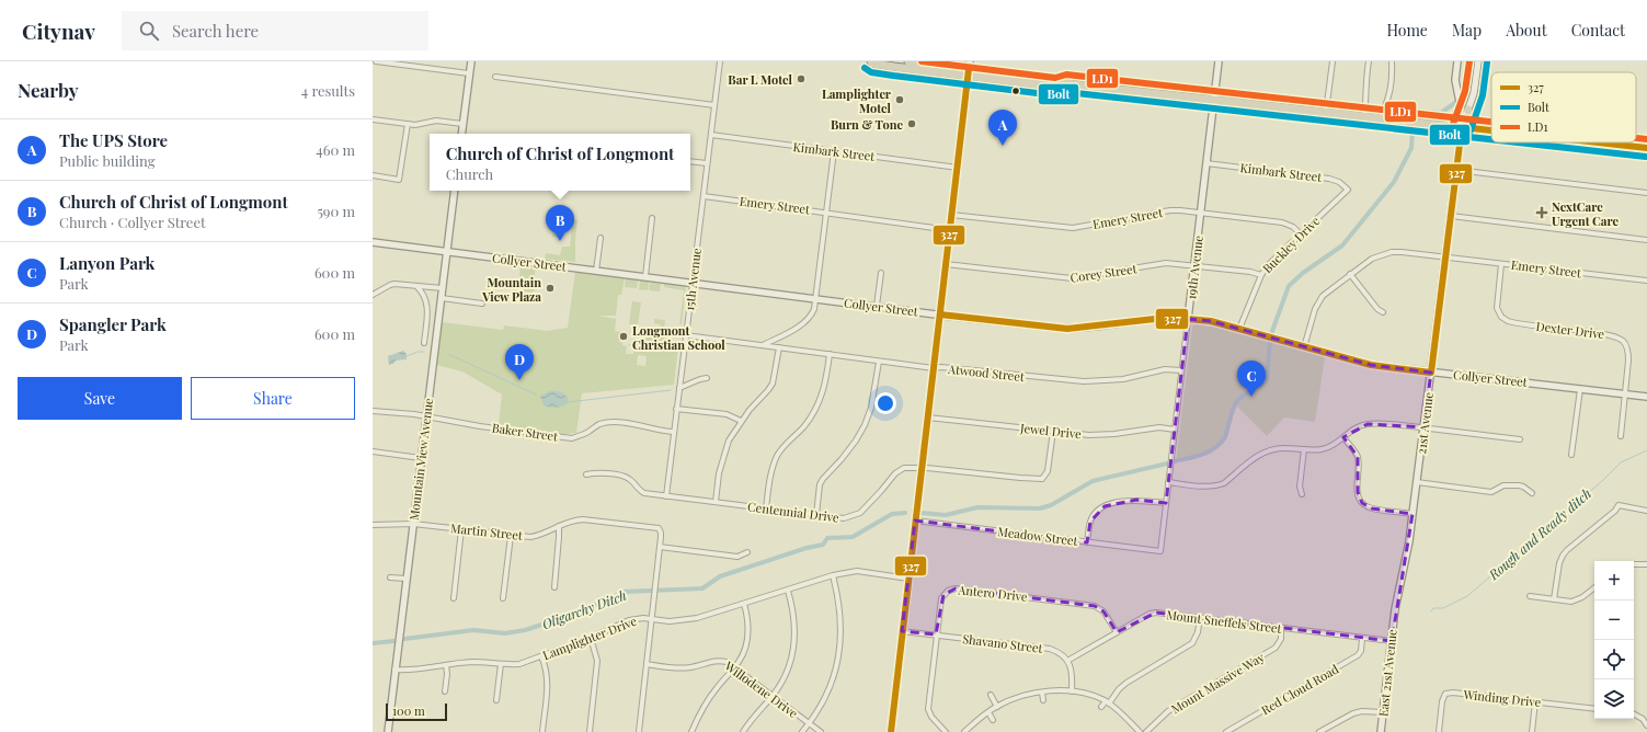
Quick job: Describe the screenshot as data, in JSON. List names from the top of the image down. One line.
{"streets":{"street":["Kimbark Street","Emery Street","Buckley Drive","Collyer Street","19th Avenue","Corey Street","15th Avenue","Dexter Drive","Atwood Street","21st Avenue","Jewel Drive","Baker Street","Mountain View Avenue","Centennial Drive","Martin Street","Meadow Street","Antero Drive","Mount Sneffels Street","Lamplighter Drive","Shavano Street","East 21st Avenue","Mount Massive Way","Willodene Drive","Red Cloud Road","Winding Drive"]},"crossings":[["Kimbark Street","Buckley Drive"],["Kimbark Street","19th Avenue"],["Kimbark Street","15th Avenue"],["Emery Street","Buckley Drive"],["Emery Street","Collyer Street"],["Emery Street","19th Avenue"],["Emery Street","15th Avenue"],["Emery Street","Dexter Drive"],["Emery Street","21st Avenue"],["Buckley Drive","Collyer Street"],["Buckley Drive","Corey Street"],["Collyer Street","19th Avenue"],["Collyer Street","15th Avenue"],["Collyer Street","Dexter Drive"],["Collyer Street","21st Avenue"],["Collyer Street","Mountain View Avenue"],["19th Avenue","Corey Street"],["19th Avenue","Atwood Street"],["19th Avenue","Jewel Drive"],["19th Avenue","Meadow Street"],["15th Avenue","Atwood Street"],["15th Avenue","Baker Street"],["15th Avenue","Centennial Drive"],["21st Avenue","East 21st Avenue"],["Jewel Drive","Centennial Drive"],["Baker Street","Mountain View Avenue"],["Mountain View Avenue","Martin Street"],["Mountain View Avenue","Lamplighter Drive"],["Antero Drive","Mount Sneffels Street"],["Antero Drive","Shavano Street"],["Mount Sneffels Street","Shavano Street"],["Mount Sneffels Street","East 21st Avenue"],["Mount Sneffels Street","Mount Massive Way"],["Mount Sneffels Street","Red Cloud Road"]],"water":["Rough and Ready ditch","Oligarchy Ditch"],"places":{"other":["Bar L Motel","Lamplighter Motel","Burn & Tone","Mountain View Plaza","Longmont Christian School"],"health":["NextCare Urgent Care"]},"lines":["transit line LD1","transit line Bolt","transit line 327"],"legend":["327","Bolt","LD1"],"scale_bar":"100 m","page":{"header":"Citynav","search":"Search here","nav":["Home","Map","About","Contact"],"heading":["Nearby","4 results"],"pins":["A","B","D","C"],"list":[{"mark":"A","name":"The UPS Store","note":"Public building","value":"460 m"},{"mark":"B","name":"Church of Christ of Longmont","note":"Church · Collyer Street","value":"590 m"},{"mark":"C","name":"Lanyon Park","note":"Park","value":"600 m"},{"mark":"D","name":"Spangler Park","note":"Park","value":"600 m"}],"popup":["Church of Christ of Longmont","Church"],"buttons":["Save","Share"],"map_buttons":["+","−"],"scale":"100 m"}}
